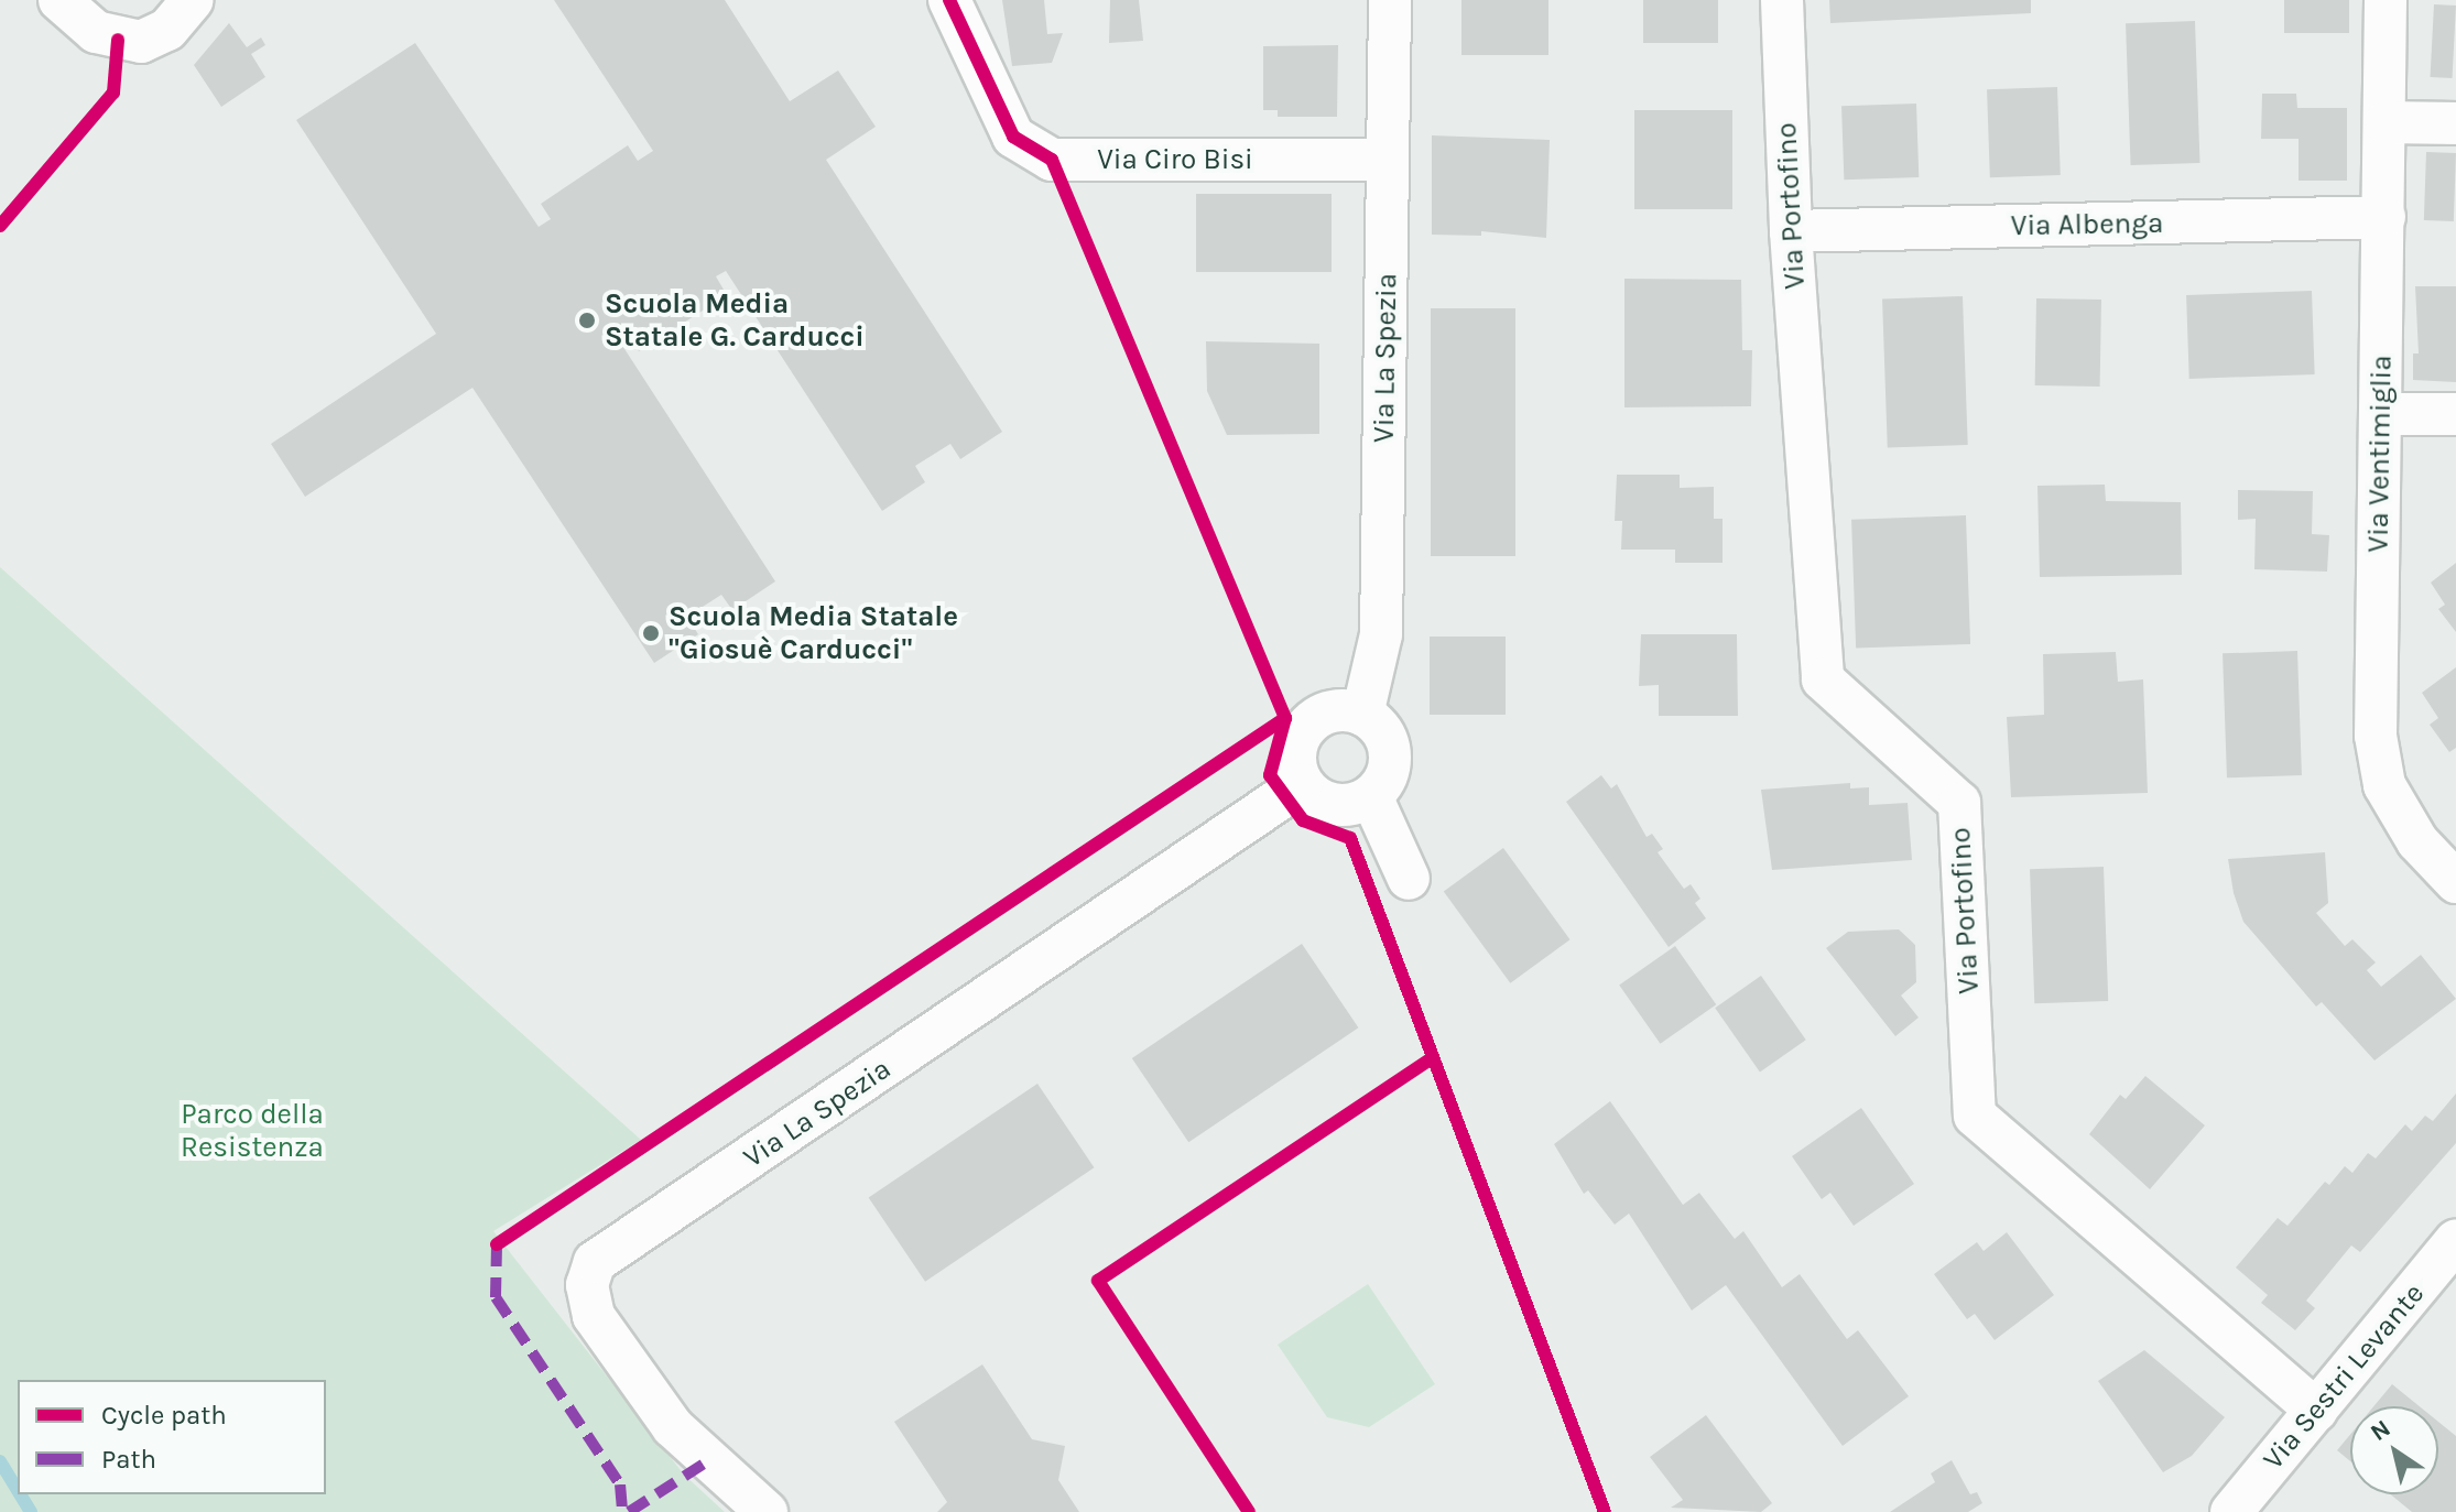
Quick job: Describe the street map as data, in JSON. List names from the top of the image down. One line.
{"streets":{"street":["Via Ciro Bisi","Via Portofino","Via Albenga","Via La Spezia","Via Ventimiglia","Via Sestri Levante"]},"crossings":[["Via Ciro Bisi","Via La Spezia"],["Via Portofino","Via Albenga"],["Via Portofino","Via Sestri Levante"],["Via Albenga","Via Ventimiglia"]],"parks":["Parco della Resistenza"],"places":["Scuola Media Statale G. Carducci","Scuola Media Statale \"Giosuè Carducci\""],"legend":["Cycle path","Path"],"north":"top left"}
